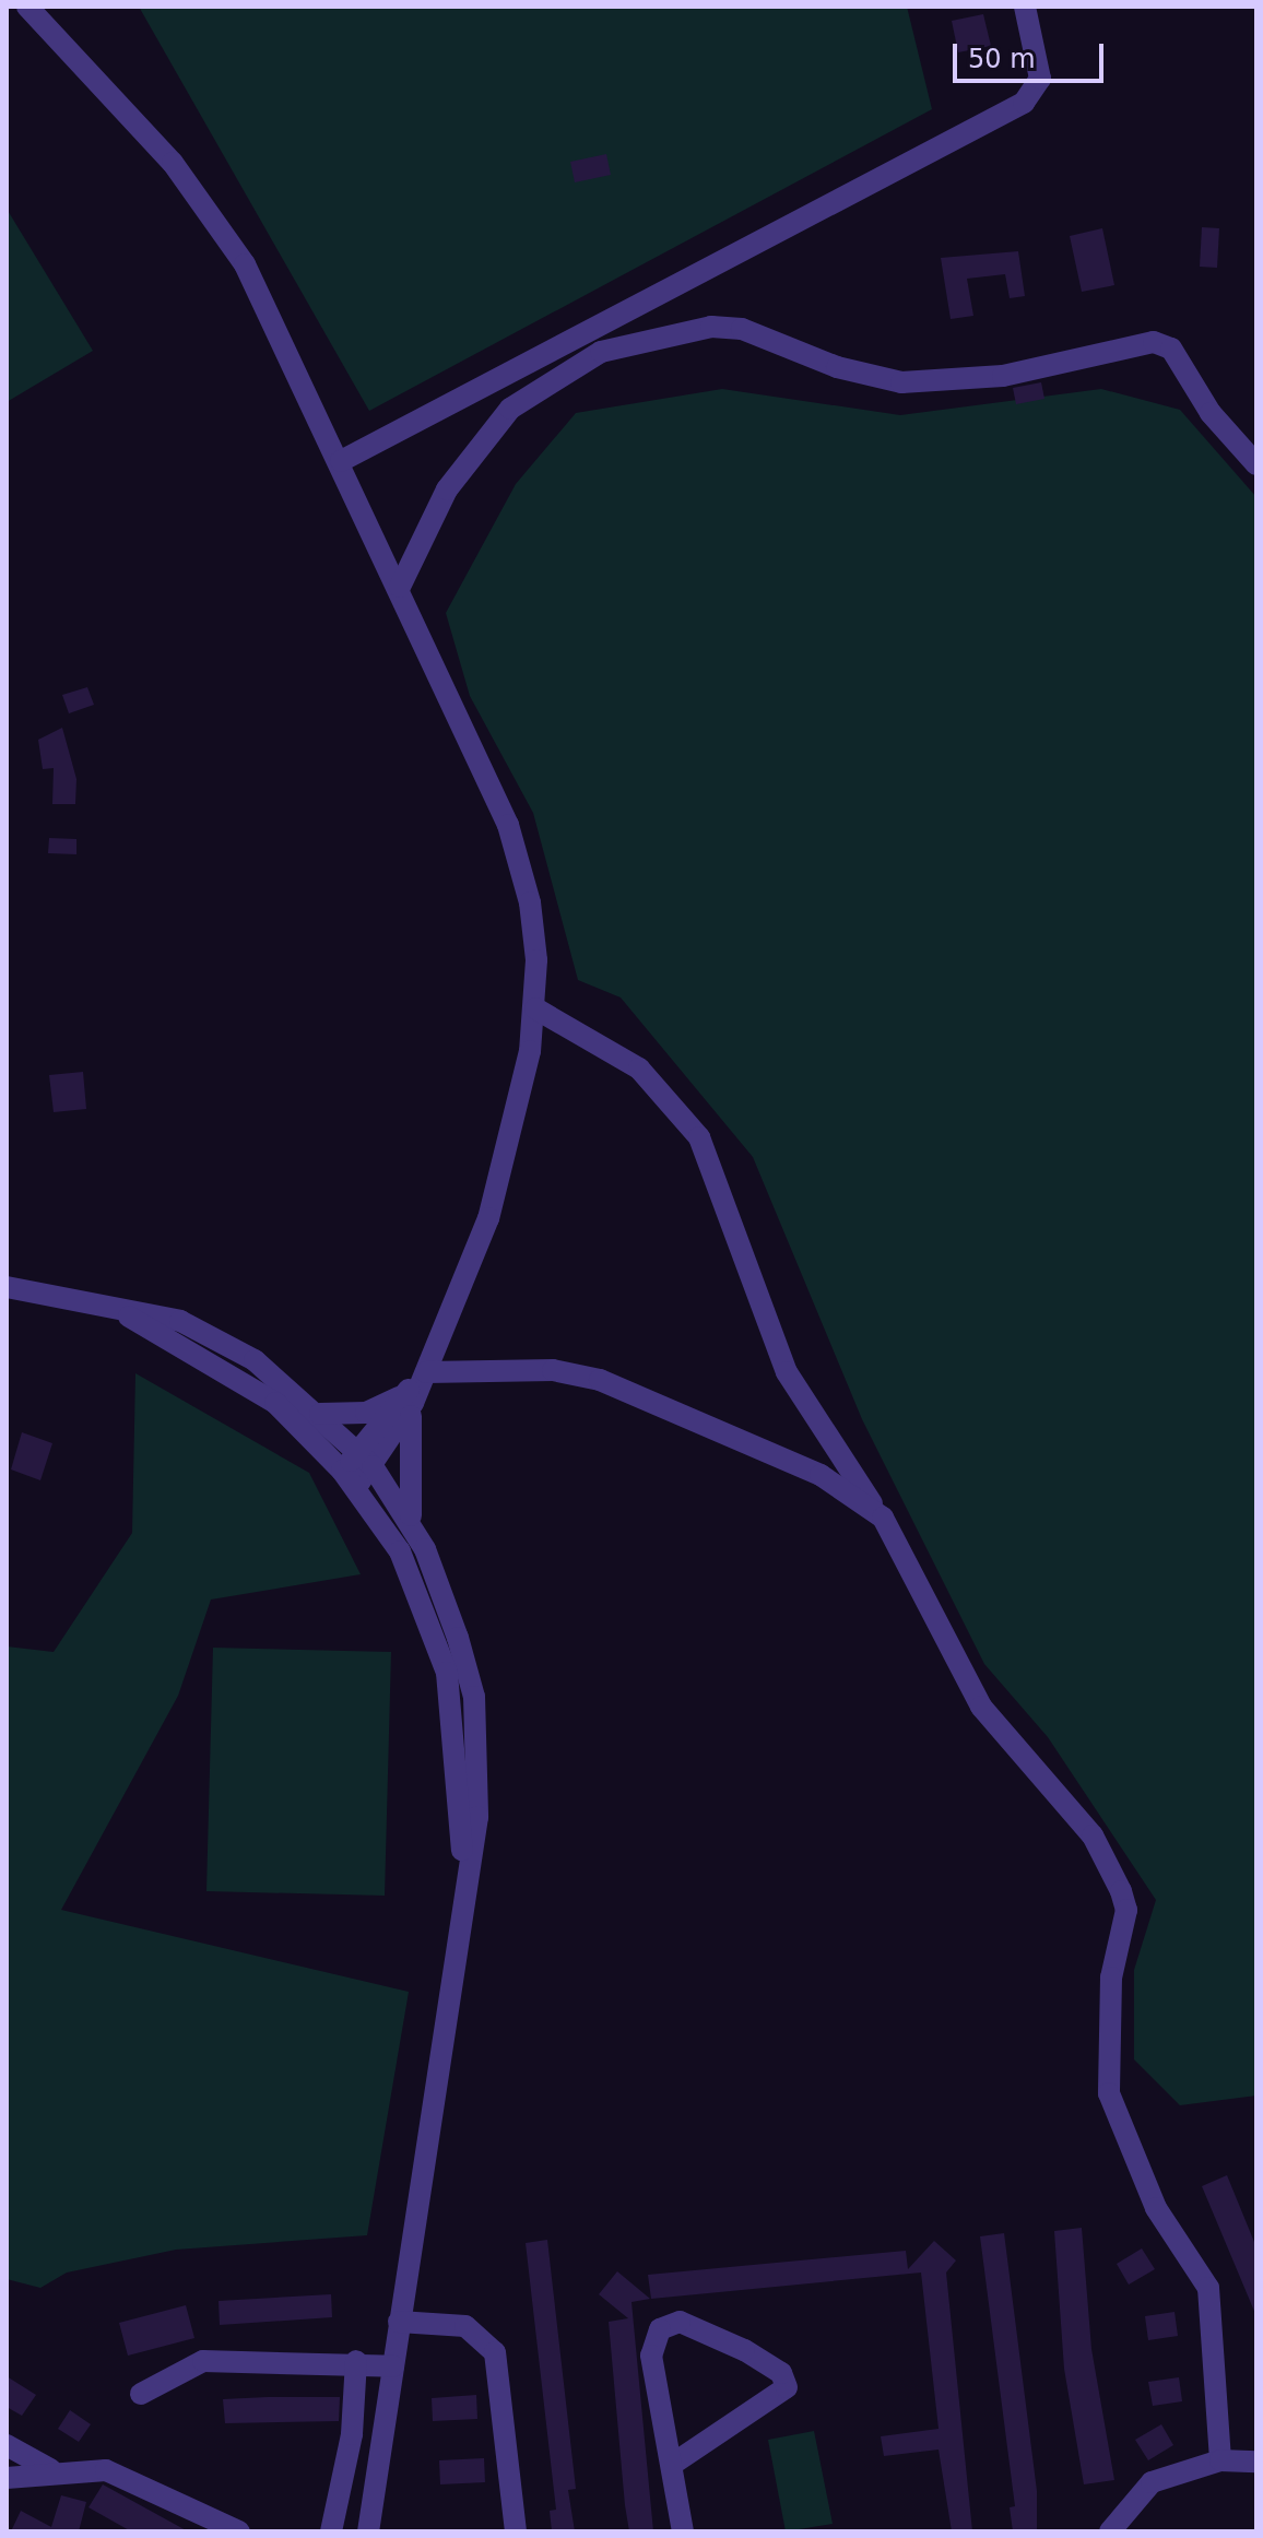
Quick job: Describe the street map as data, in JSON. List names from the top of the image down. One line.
{"scale_bar":"50 m"}
